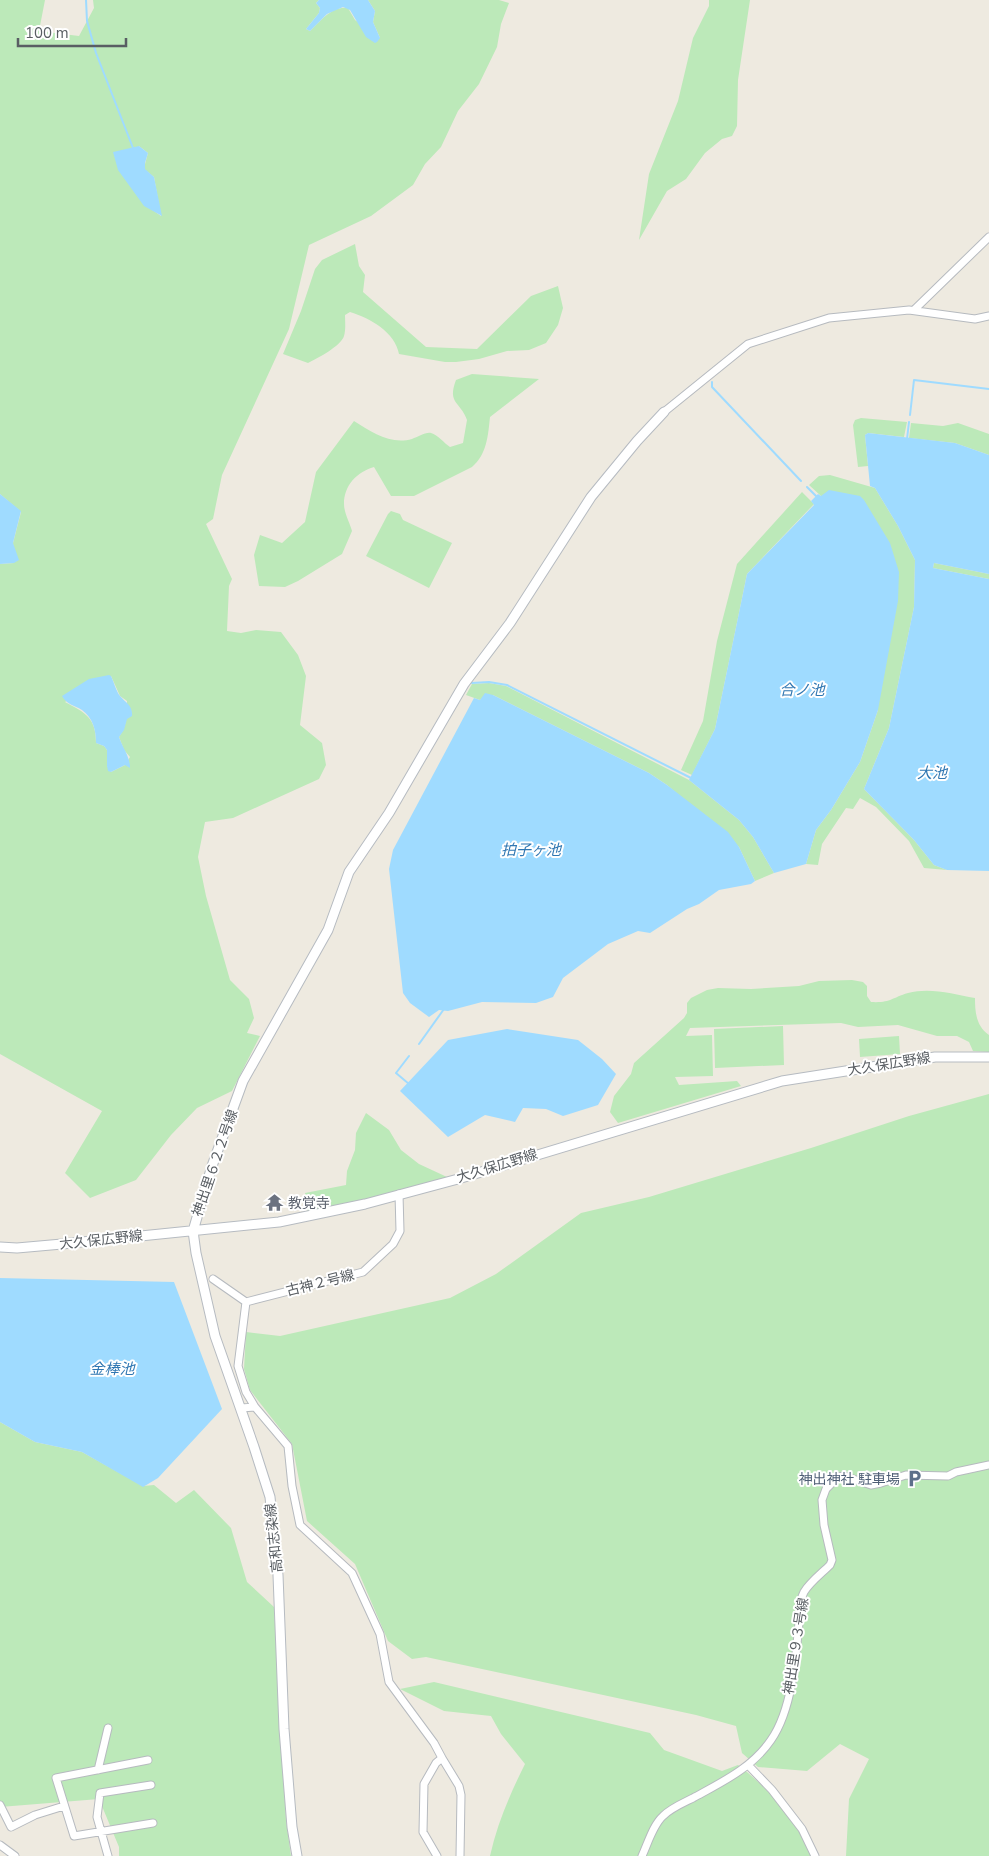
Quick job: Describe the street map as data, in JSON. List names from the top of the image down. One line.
{"streets":{"street":["大久保広野線","神出里６２２号線","古神２号線","高和志染線","神出里９３号線"]},"crossings":[["大久保広野線","神出里６２２号線"],["大久保広野線","古神２号線"],["大久保広野線","高和志染線"],["神出里６２２号線","高和志染線"]],"water":["合ノ池","大池","拍子ヶ池","金棒池"],"places":{"temple":["教覚寺"],"parking":["神出神社 駐車場"]},"scale_bar":"100 m"}
